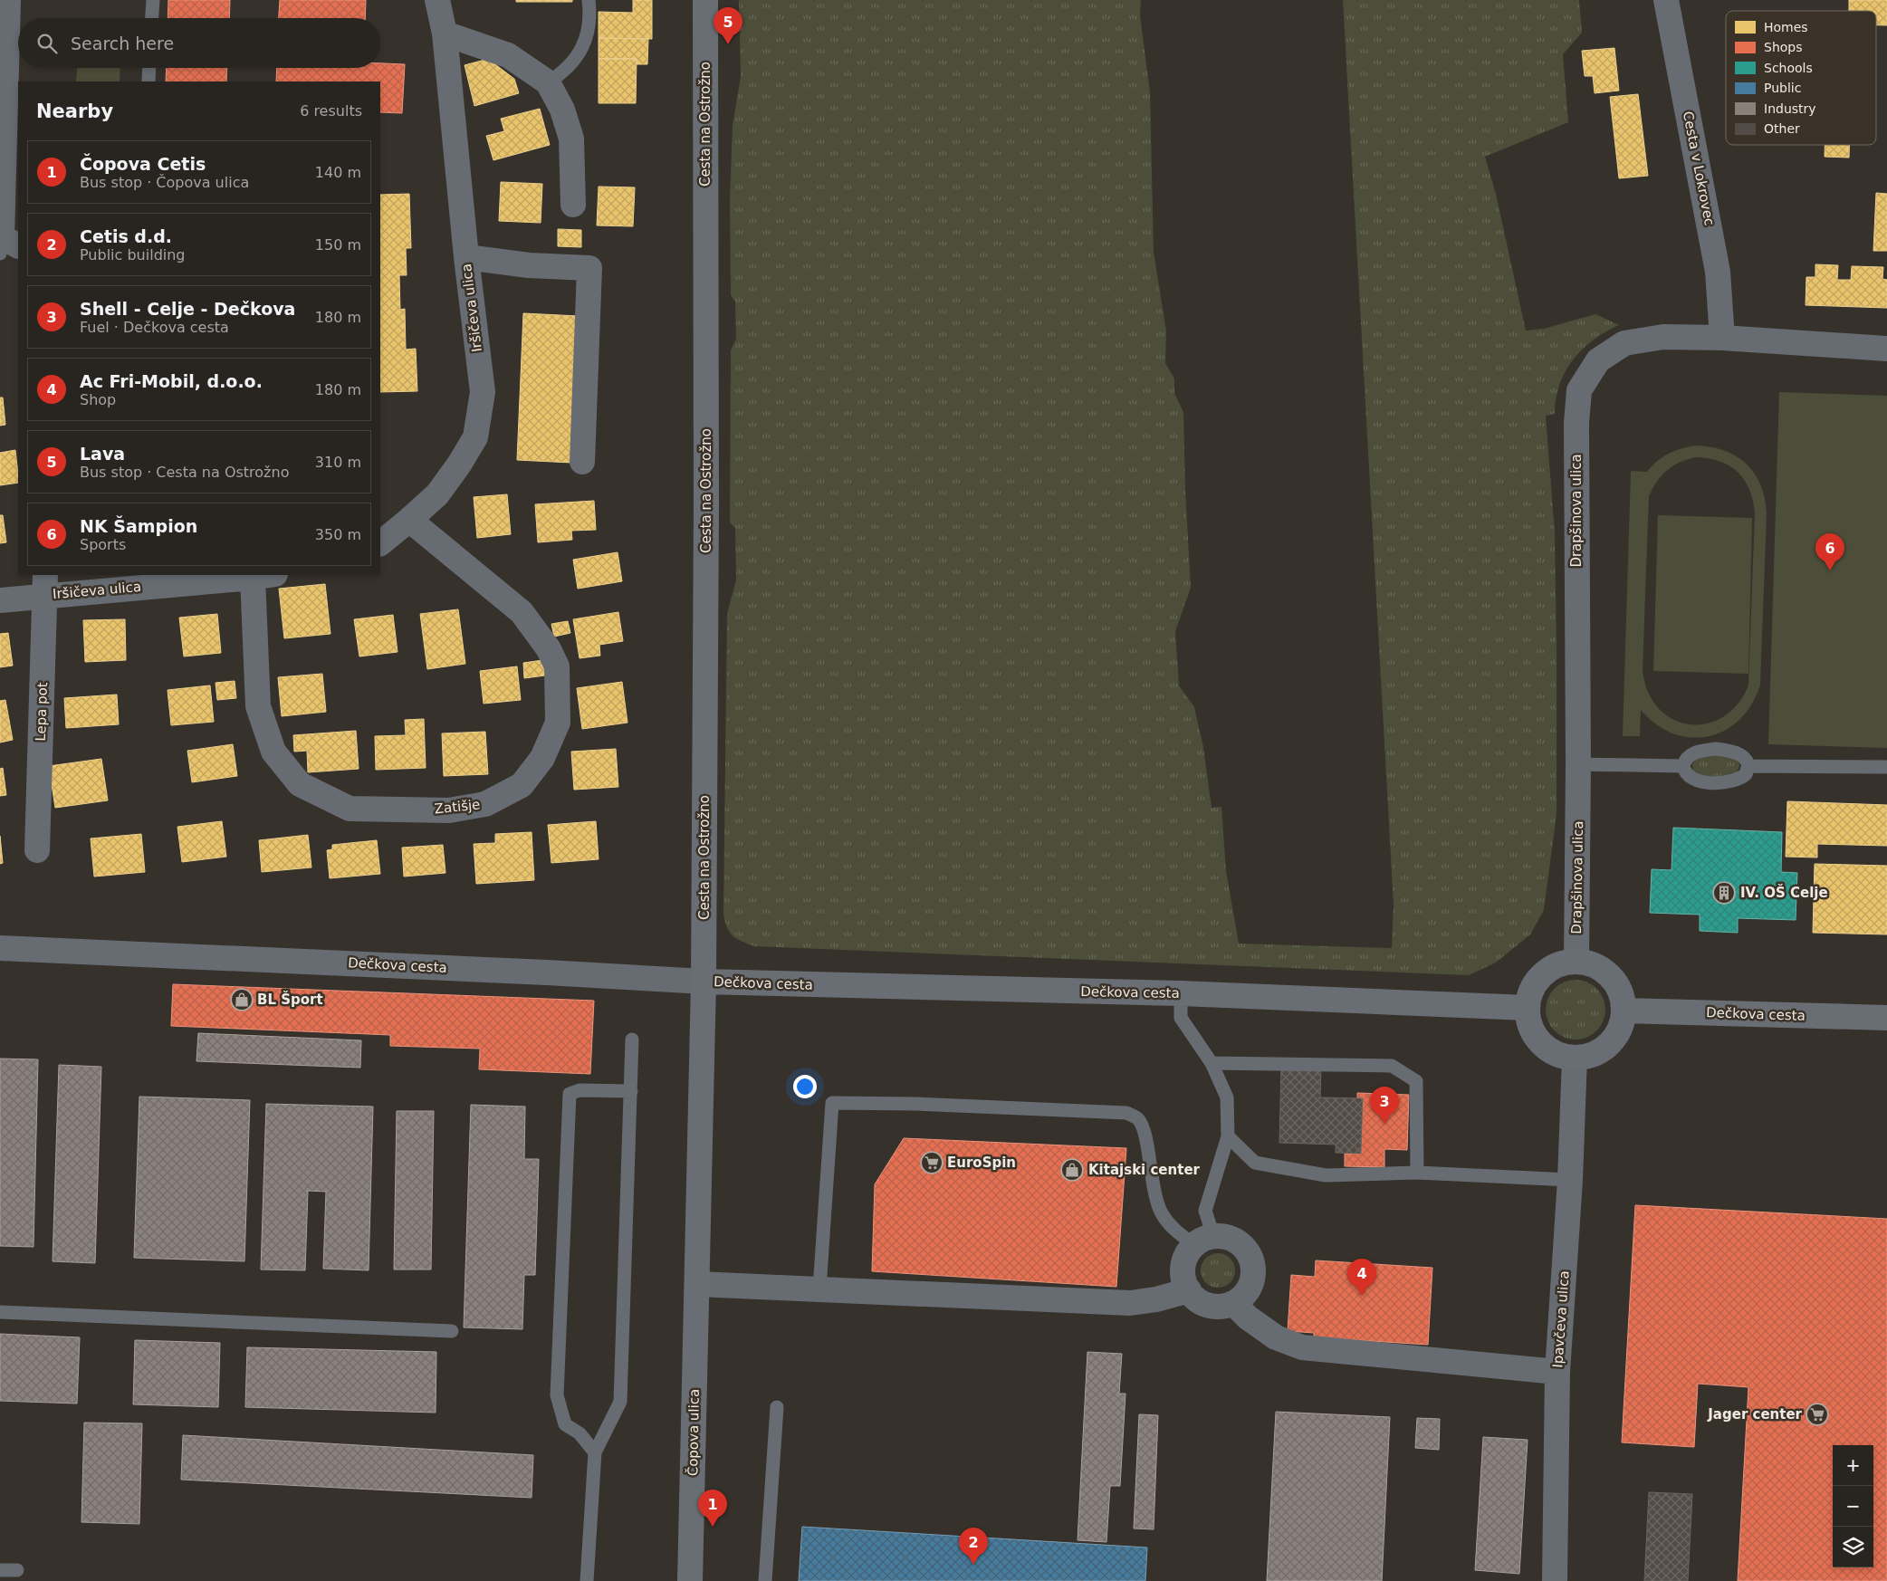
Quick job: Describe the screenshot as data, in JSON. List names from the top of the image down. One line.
{"streets":{"street":["Cesta na Ostrožno","Cesta v Lokrovec","Iršičeva ulica","Drapšinova ulica","Lepa pot","Zatišje","Dečkova cesta","Ipavčeva ulica","Čopova ulica"]},"crossings":[["Cesta na Ostrožno","Dečkova cesta"],["Cesta na Ostrožno","Čopova ulica"],["Cesta v Lokrovec","Drapšinova ulica"],["Iršičeva ulica","Lepa pot"],["Iršičeva ulica","Zatišje"],["Drapšinova ulica","Dečkova cesta"],["Drapšinova ulica","Ipavčeva ulica"],["Dečkova cesta","Ipavčeva ulica"]],"places":{"building":["IV. OŠ Celje"],"shop":["BL Šport","Kitajski center"],"supermarket":["EuroSpin","Jager center"]},"legend":["Homes","Shops","Schools","Public","Industry","Other"],"page":{"pins":["5","6","3","4","1","2"],"search":"Search here","heading":["Nearby","6 results"],"list":[{"mark":"1","name":"Čopova Cetis","note":"Bus stop · Čopova ulica","value":"140 m"},{"mark":"2","name":"Cetis d.d.","note":"Public building","value":"150 m"},{"mark":"3","name":"Shell - Celje - Dečkova","note":"Fuel · Dečkova cesta","value":"180 m"},{"mark":"4","name":"Ac Fri-Mobil, d.o.o.","note":"Shop","value":"180 m"},{"mark":"5","name":"Lava","note":"Bus stop · Cesta na Ostrožno","value":"310 m"},{"mark":"6","name":"NK Šampion","note":"Sports","value":"350 m"}],"map_buttons":["+","−"]}}
